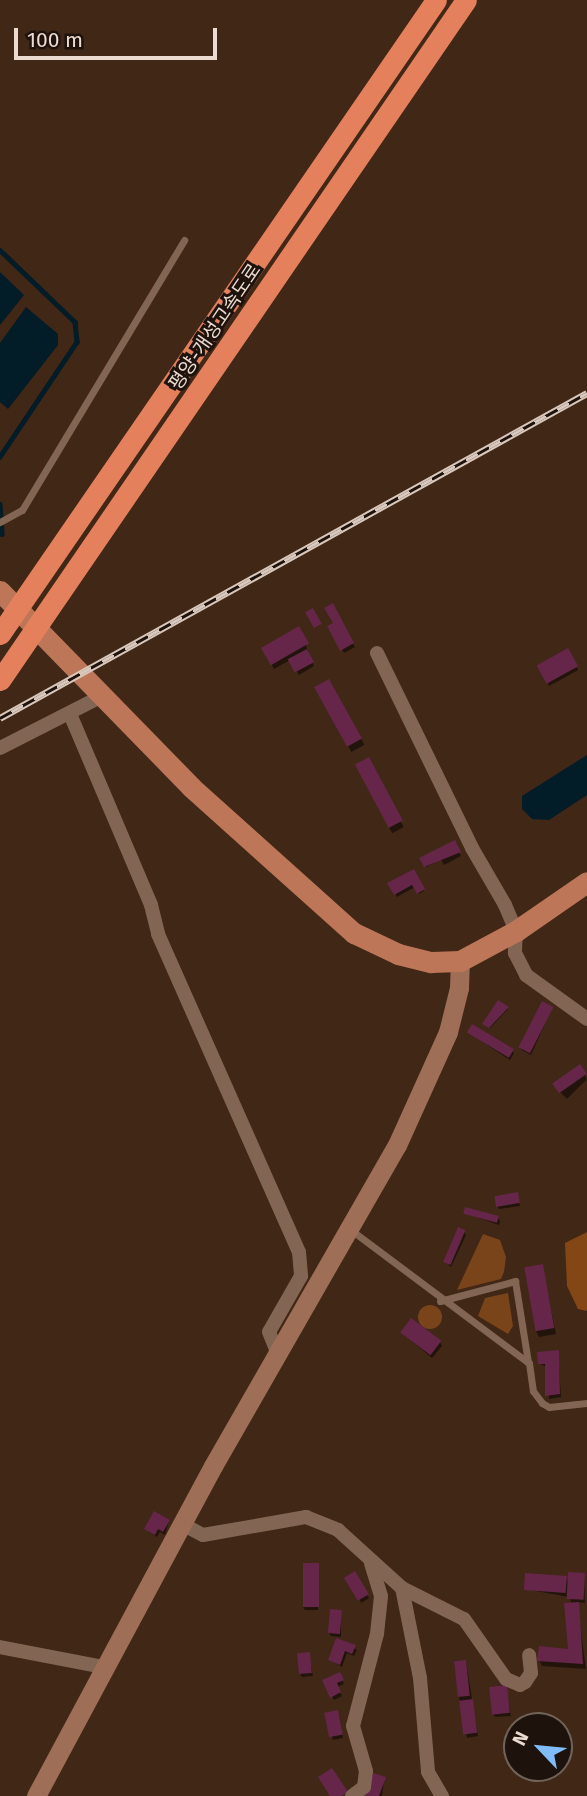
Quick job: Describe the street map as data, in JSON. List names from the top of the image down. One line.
{"streets":{"highway":["평양-개성고속도로"]},"scale_bar":"100 m","north":"top left"}
